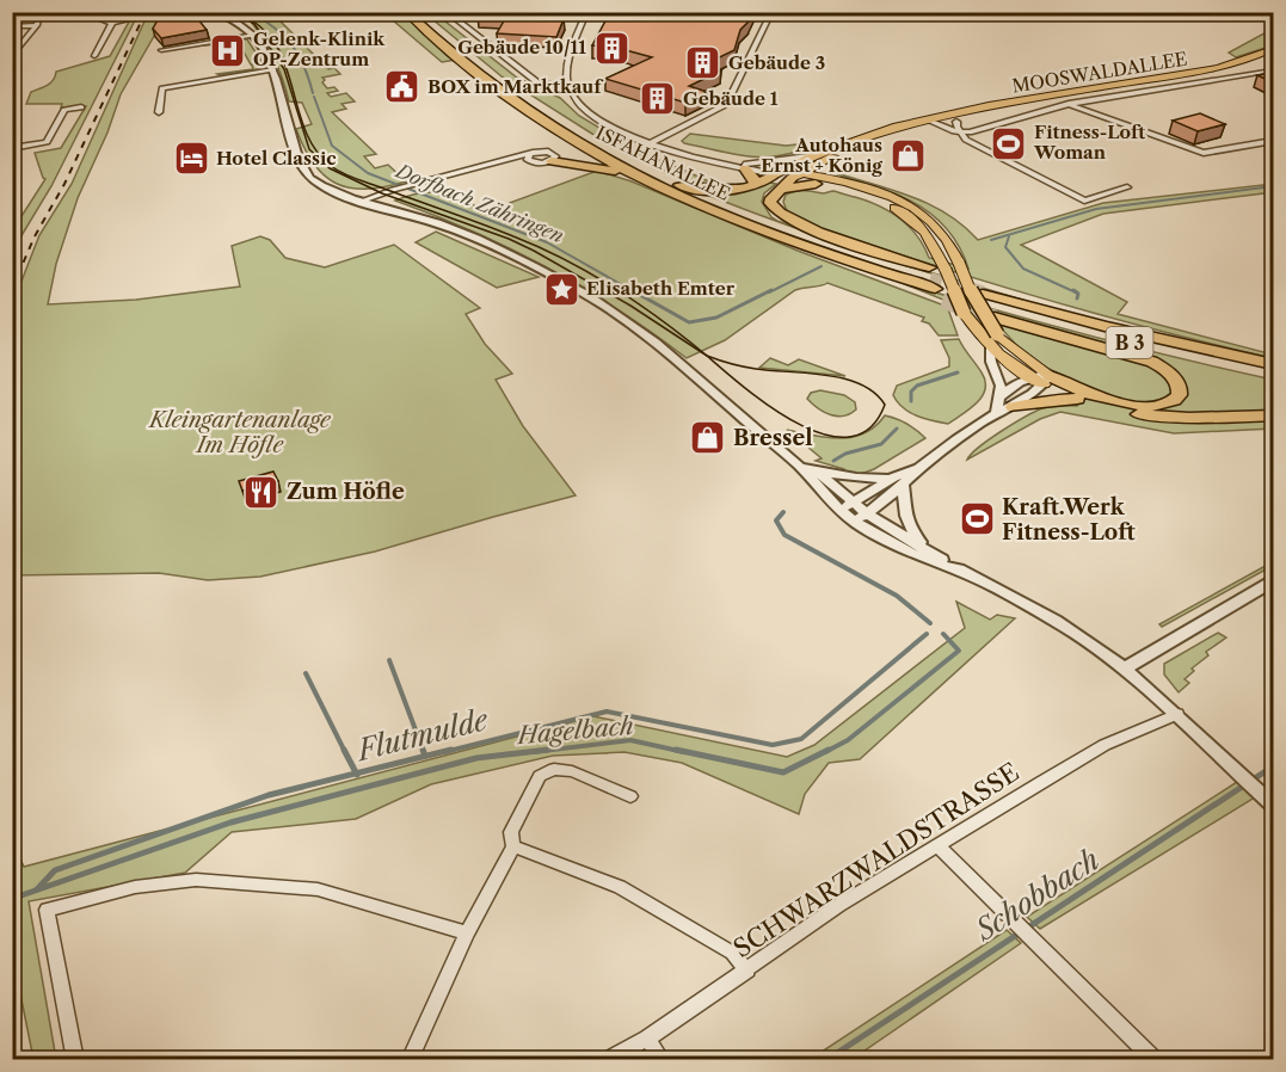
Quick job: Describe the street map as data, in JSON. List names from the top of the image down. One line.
{"streets":{"highway":["ISFAHANALLEE","B 3"],"main road":["MOOSWALDALLEE"],"street":["SCHWARZWALDSTRASSE"]},"water":["Dorfbach Zähringen","Hagelbach","Flutmulde","Schobbach"],"parks":["Kleingartenanlage Im Höfle"],"places":{"building":["Gebäude 10/11","Gebäude 3","Gebäude 1"],"hospital":["Gelenk-Klinik OP-Zentrum"],"public building":["BOX im Marktkauf"],"sports":["Fitness-Loft Woman","Kraft.Werk Fitness-Loft"],"shop":["Autohaus Ernst + König","Bressel"],"hotel":["Hotel Classic"],"place":["Elisabeth Emter"],"restaurant":["Zum Höfle"]}}
